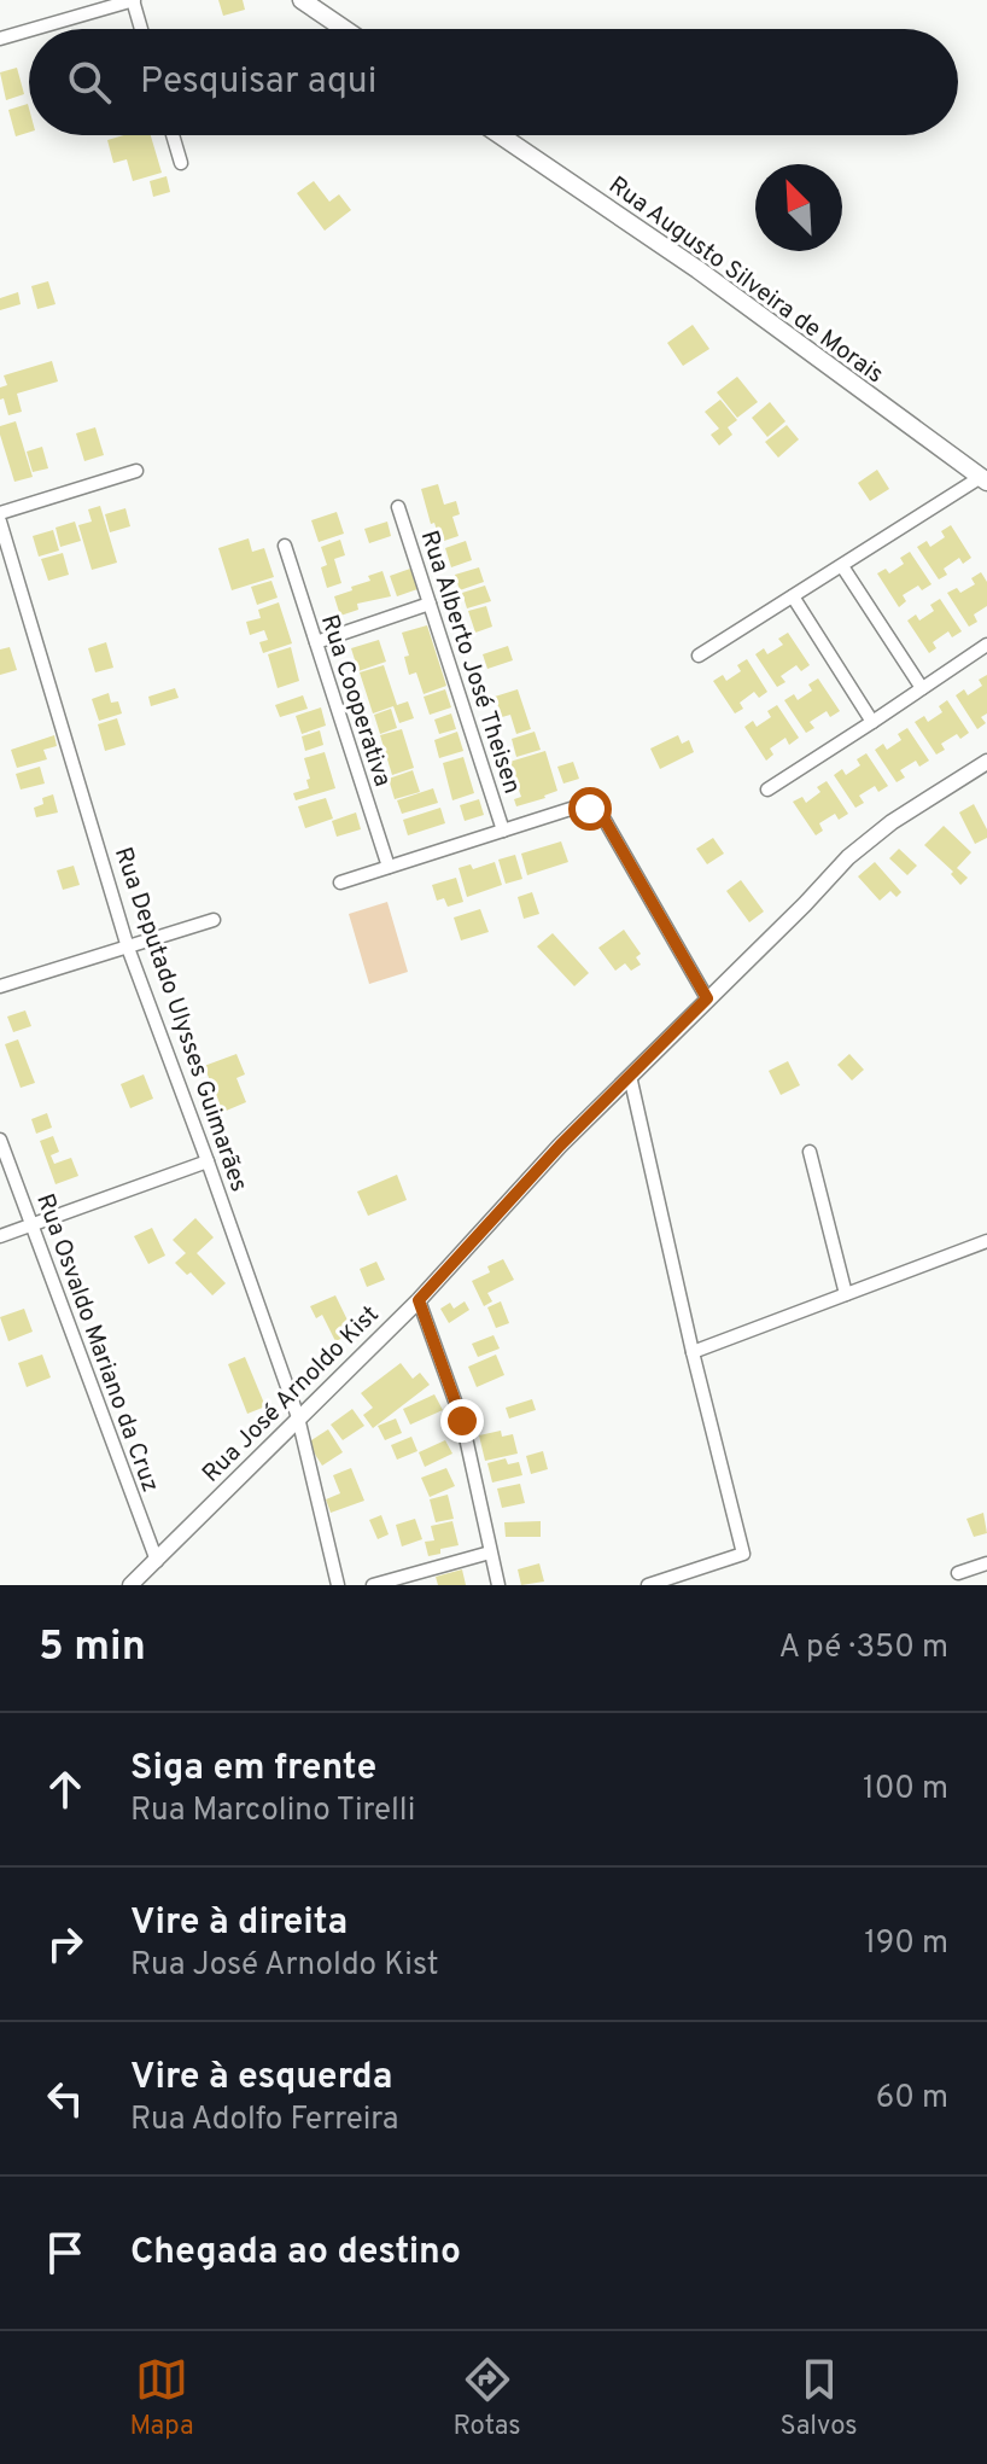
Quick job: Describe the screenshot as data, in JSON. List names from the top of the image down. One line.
{"streets":{"main road":["Rua Augusto Silveira de Morais"],"street":["Rua Alberto José Theisen","Rua Cooperativa","Rua Deputado Ulysses Guimarães","Rua Osvaldo Mariano da Cruz","Rua José Arnoldo Kist"]},"crossings":[["Rua Deputado Ulysses Guimarães","Rua José Arnoldo Kist"],["Rua Osvaldo Mariano da Cruz","Rua José Arnoldo Kist"]],"north":"top left","page":{"search":"Pesquisar aqui","heading":["5 min","A pé · 350 m"],"list":[["Siga em frente","Rua Marcolino Tirelli","100 m"],["Vire à direita","Rua José Arnoldo Kist","190 m"],["Vire à esquerda","Rua Adolfo Ferreira","60 m"],"Chegada ao destino"],"nav":["Mapa","Rotas","Salvos"]}}
